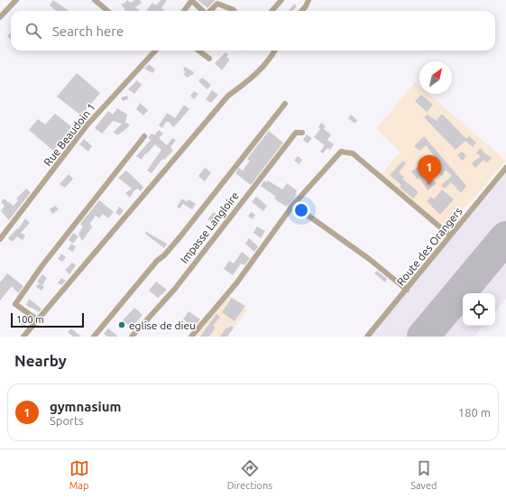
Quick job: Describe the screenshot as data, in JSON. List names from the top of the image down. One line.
{"streets":{"street":["Rue Beaudoin 1","Impasse Langloire","Route des Orangers"]},"places":["eglise de dieu"],"scale_bar":"100 m","north":"top right","page":{"search":"Search here","pins":"1","scale":"100 m","heading":"Nearby","list":[{"mark":"1","name":"gymnasium","note":"Sports","value":"180 m"}],"nav":["Map","Directions","Saved"]}}
